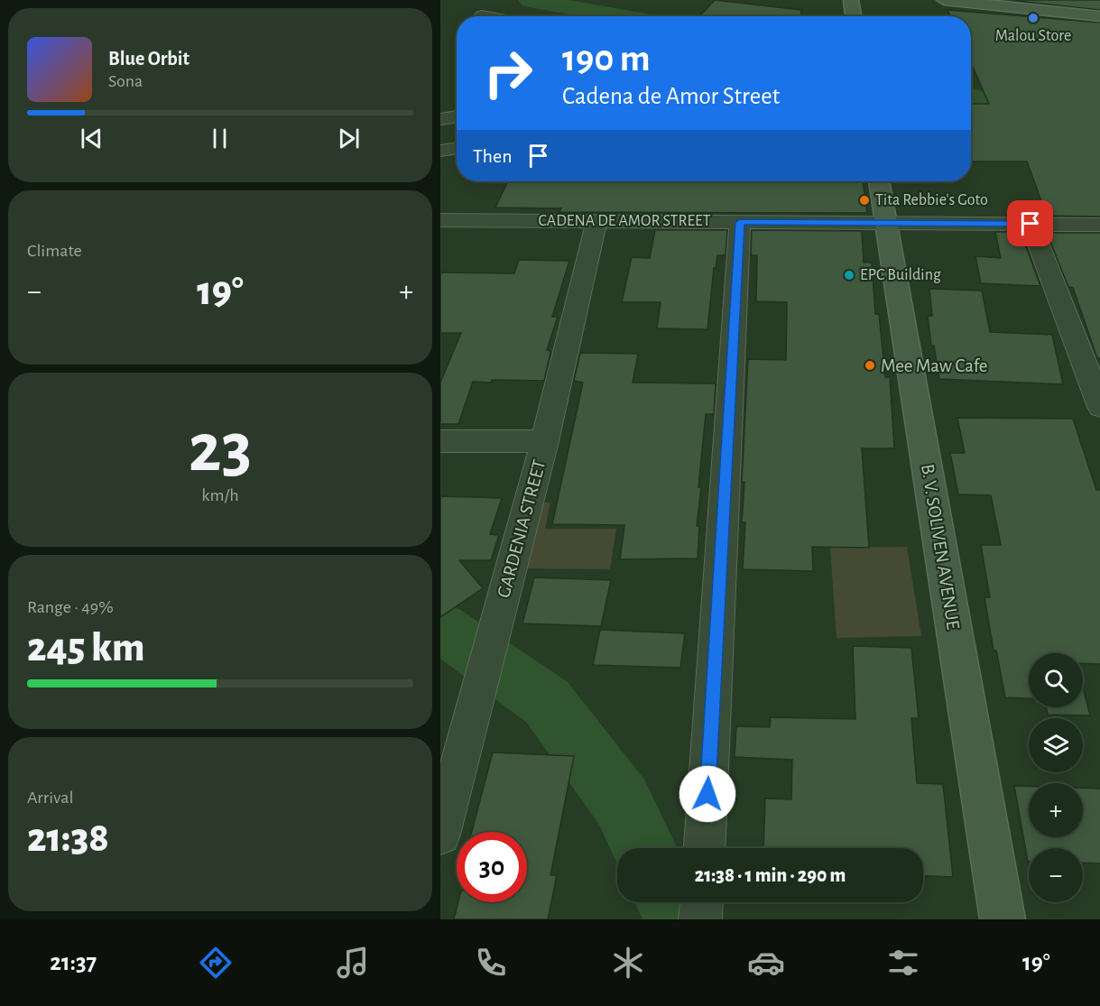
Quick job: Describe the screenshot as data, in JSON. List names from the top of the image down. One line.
{"streets":{"main road":["B. V. SOLIVEN AVENUE"],"street":["CADENA DE AMOR STREET","GARDENIA STREET"]},"crossings":[["CADENA DE AMOR STREET","GARDENIA STREET"],["CADENA DE AMOR STREET","B. V. SOLIVEN AVENUE"]],"places":["Malou Store","Tita Rebbie's Goto","EPC Building","Mee Maw Cafe"],"page":{"turn":["190 m","Cadena de Amor Street"],"song":["Blue Orbit","Sona"],"then":"Then","tile":["Climate",["23","km/h"],["Range · 49%","245 km"],["Arrival","21:38"]],"heat":["−","19°","+"],"map_buttons":["+","−"],"limit":"30","trip":"21:38 · 1 min · 290 m","tabs":["21:37","19°"]}}
